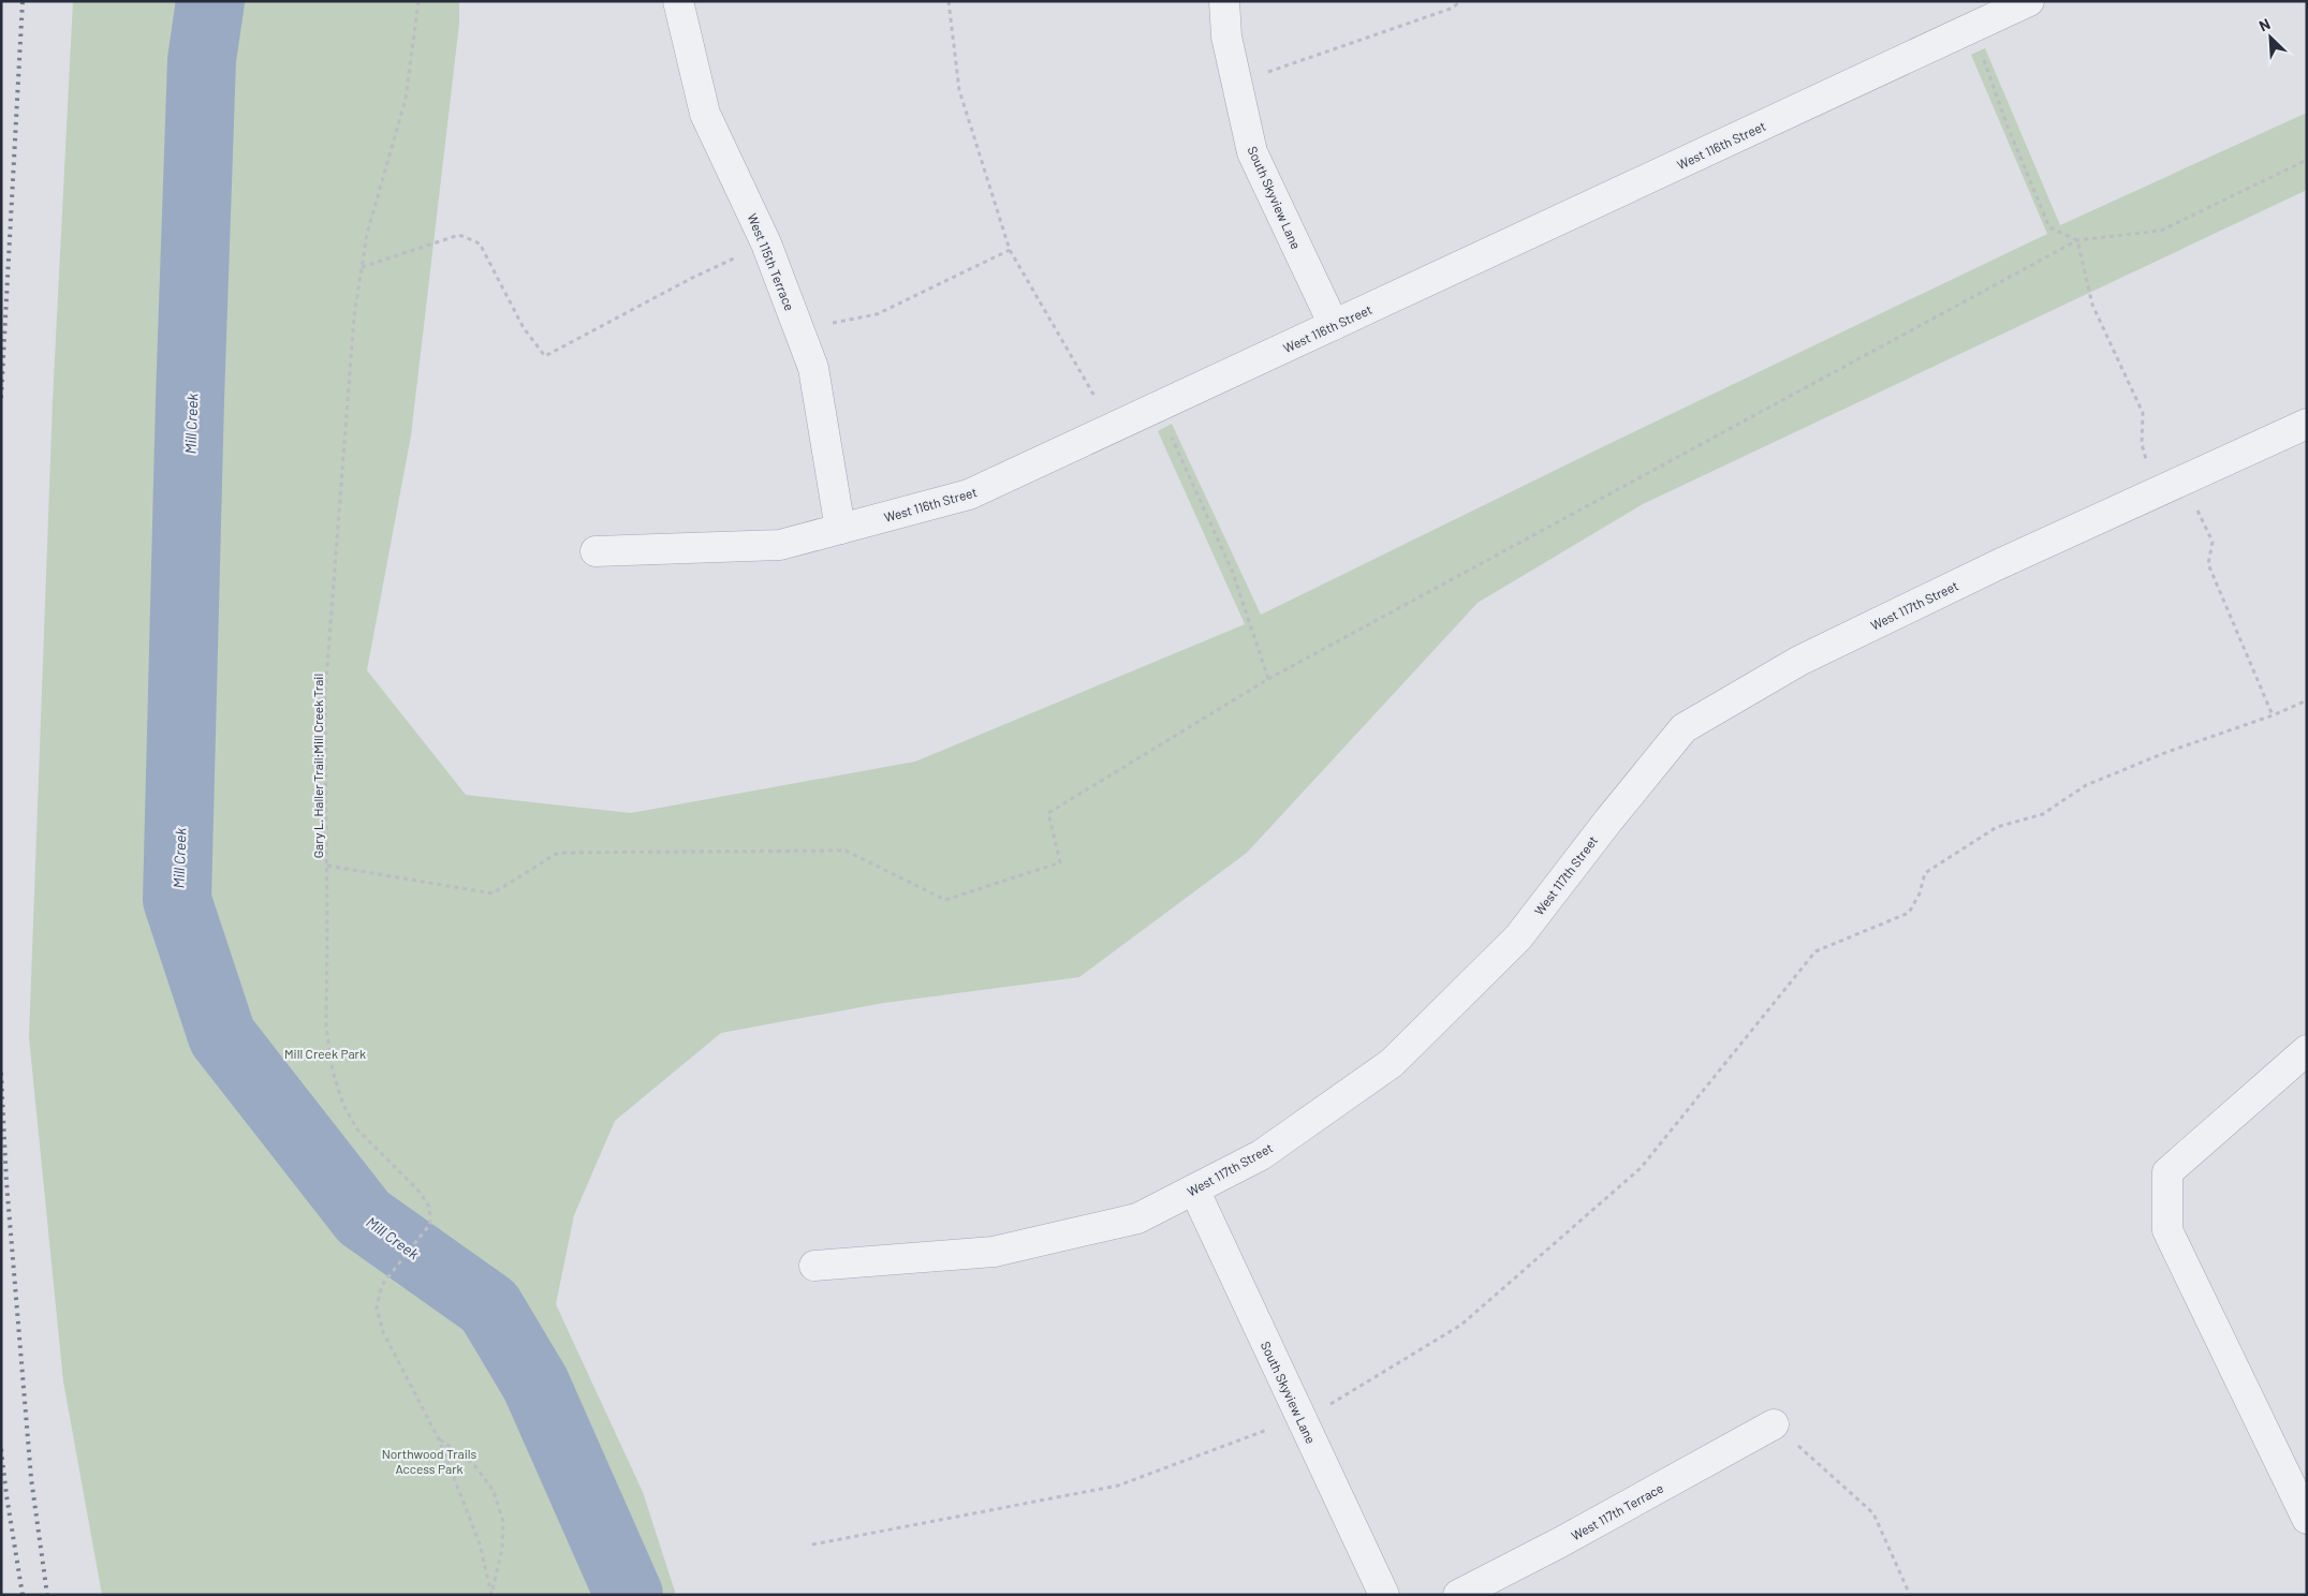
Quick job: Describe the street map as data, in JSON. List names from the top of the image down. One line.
{"streets":{"street":["West 116th Street","South Skyview Lane","West 115th Terrace","West 117th Street","West 117th Terrace"],"path":["Gary L. Haller Trail;Mill Creek Trail"]},"crossings":[["West 116th Street","South Skyview Lane"],["West 116th Street","West 115th Terrace"],["South Skyview Lane","West 117th Street"]],"water":["Mill Creek"],"parks":["Mill Creek Park","Northwood Trails Access Park"],"north":"top left"}
